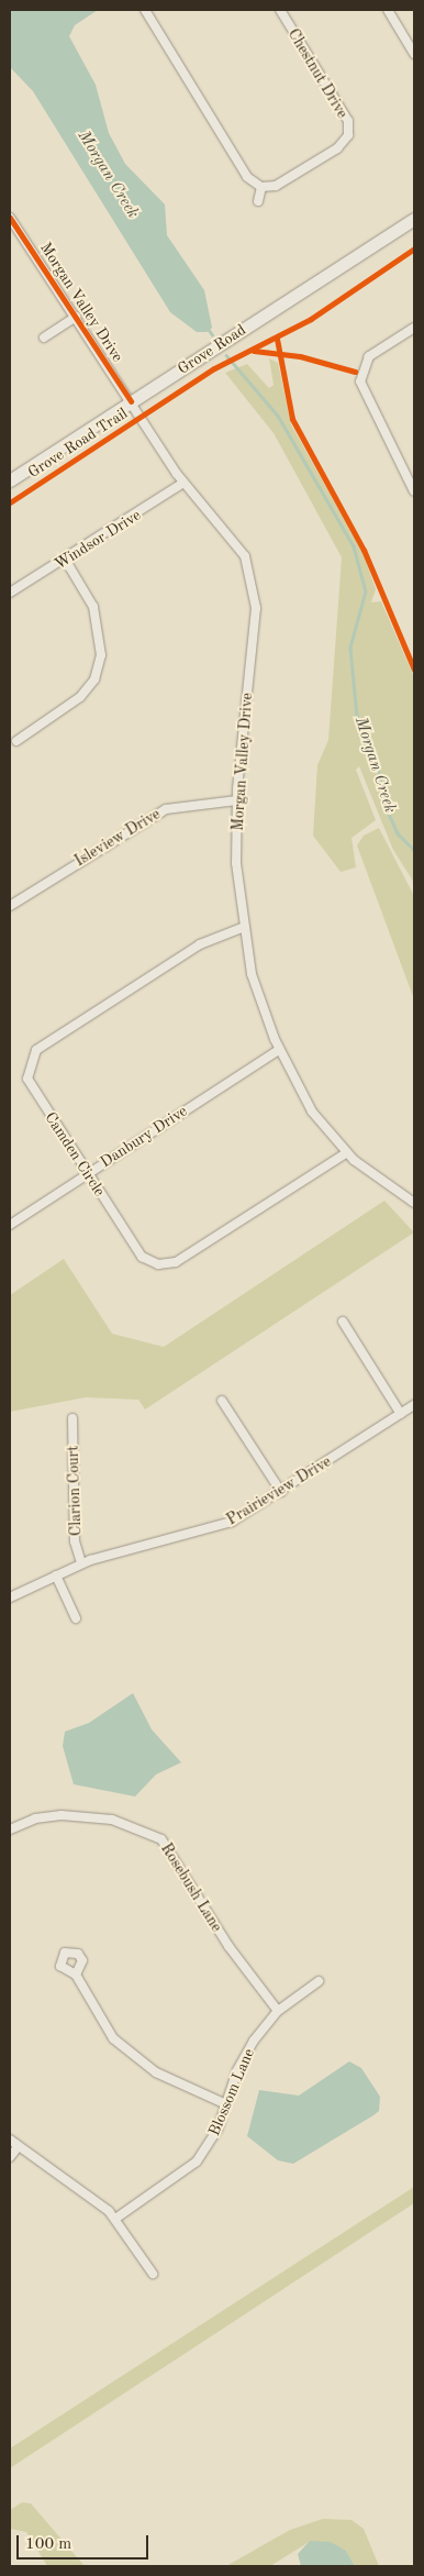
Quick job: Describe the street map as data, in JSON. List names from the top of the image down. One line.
{"streets":{"street":["Chestnut Drive","Morgan Valley Drive","Grove Road","Windsor Drive","Isleview Drive","Danbury Drive","Camden Circle","Clarion Court","Prairieview Drive","Rosebush Lane","Blossom Lane"],"cycle path":["Grove Road Trail"]},"crossings":[["Morgan Valley Drive","Grove Road"],["Morgan Valley Drive","Windsor Drive"],["Morgan Valley Drive","Isleview Drive"],["Morgan Valley Drive","Danbury Drive"],["Morgan Valley Drive","Camden Circle"],["Danbury Drive","Camden Circle"],["Clarion Court","Prairieview Drive"],["Rosebush Lane","Blossom Lane"]],"water":["Morgan Creek"],"scale_bar":"100 m"}
